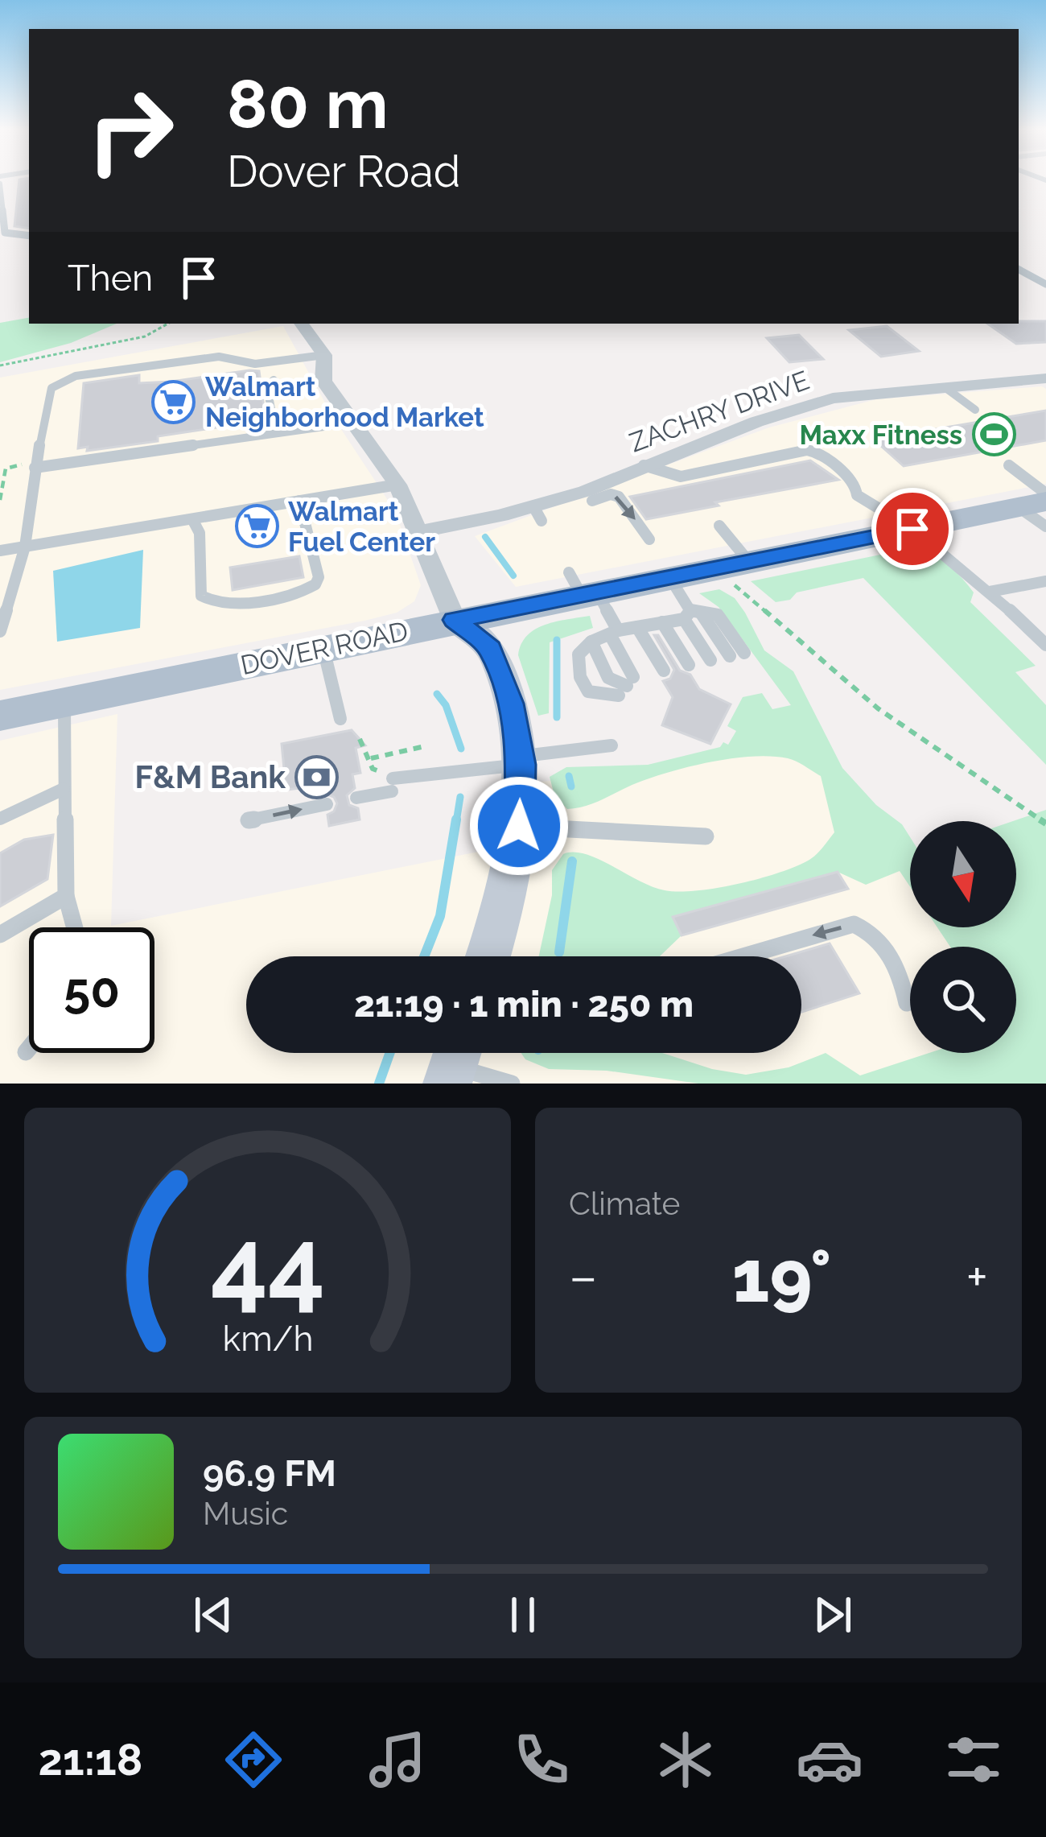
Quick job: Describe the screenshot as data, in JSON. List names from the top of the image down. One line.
{"streets":{"main road":["DOVER ROAD"],"street":["ZACHRY DRIVE"]},"places":{"supermarket":["Walmart Neighborhood Market","Walmart Fuel Center"],"sports":["Maxx Fitness"],"bank":["F&M Bank"]},"north":"bottom","page":{"turn":["80 m","Dover Road"],"then":"Then","limit":"50","trip":"21:19 · 1 min · 250 m","tile":"Climate","heat":["−","19°","+"],"song":["96.9 FM","Music"],"tabs":"21:18","gauge":["44","km/h"]}}
